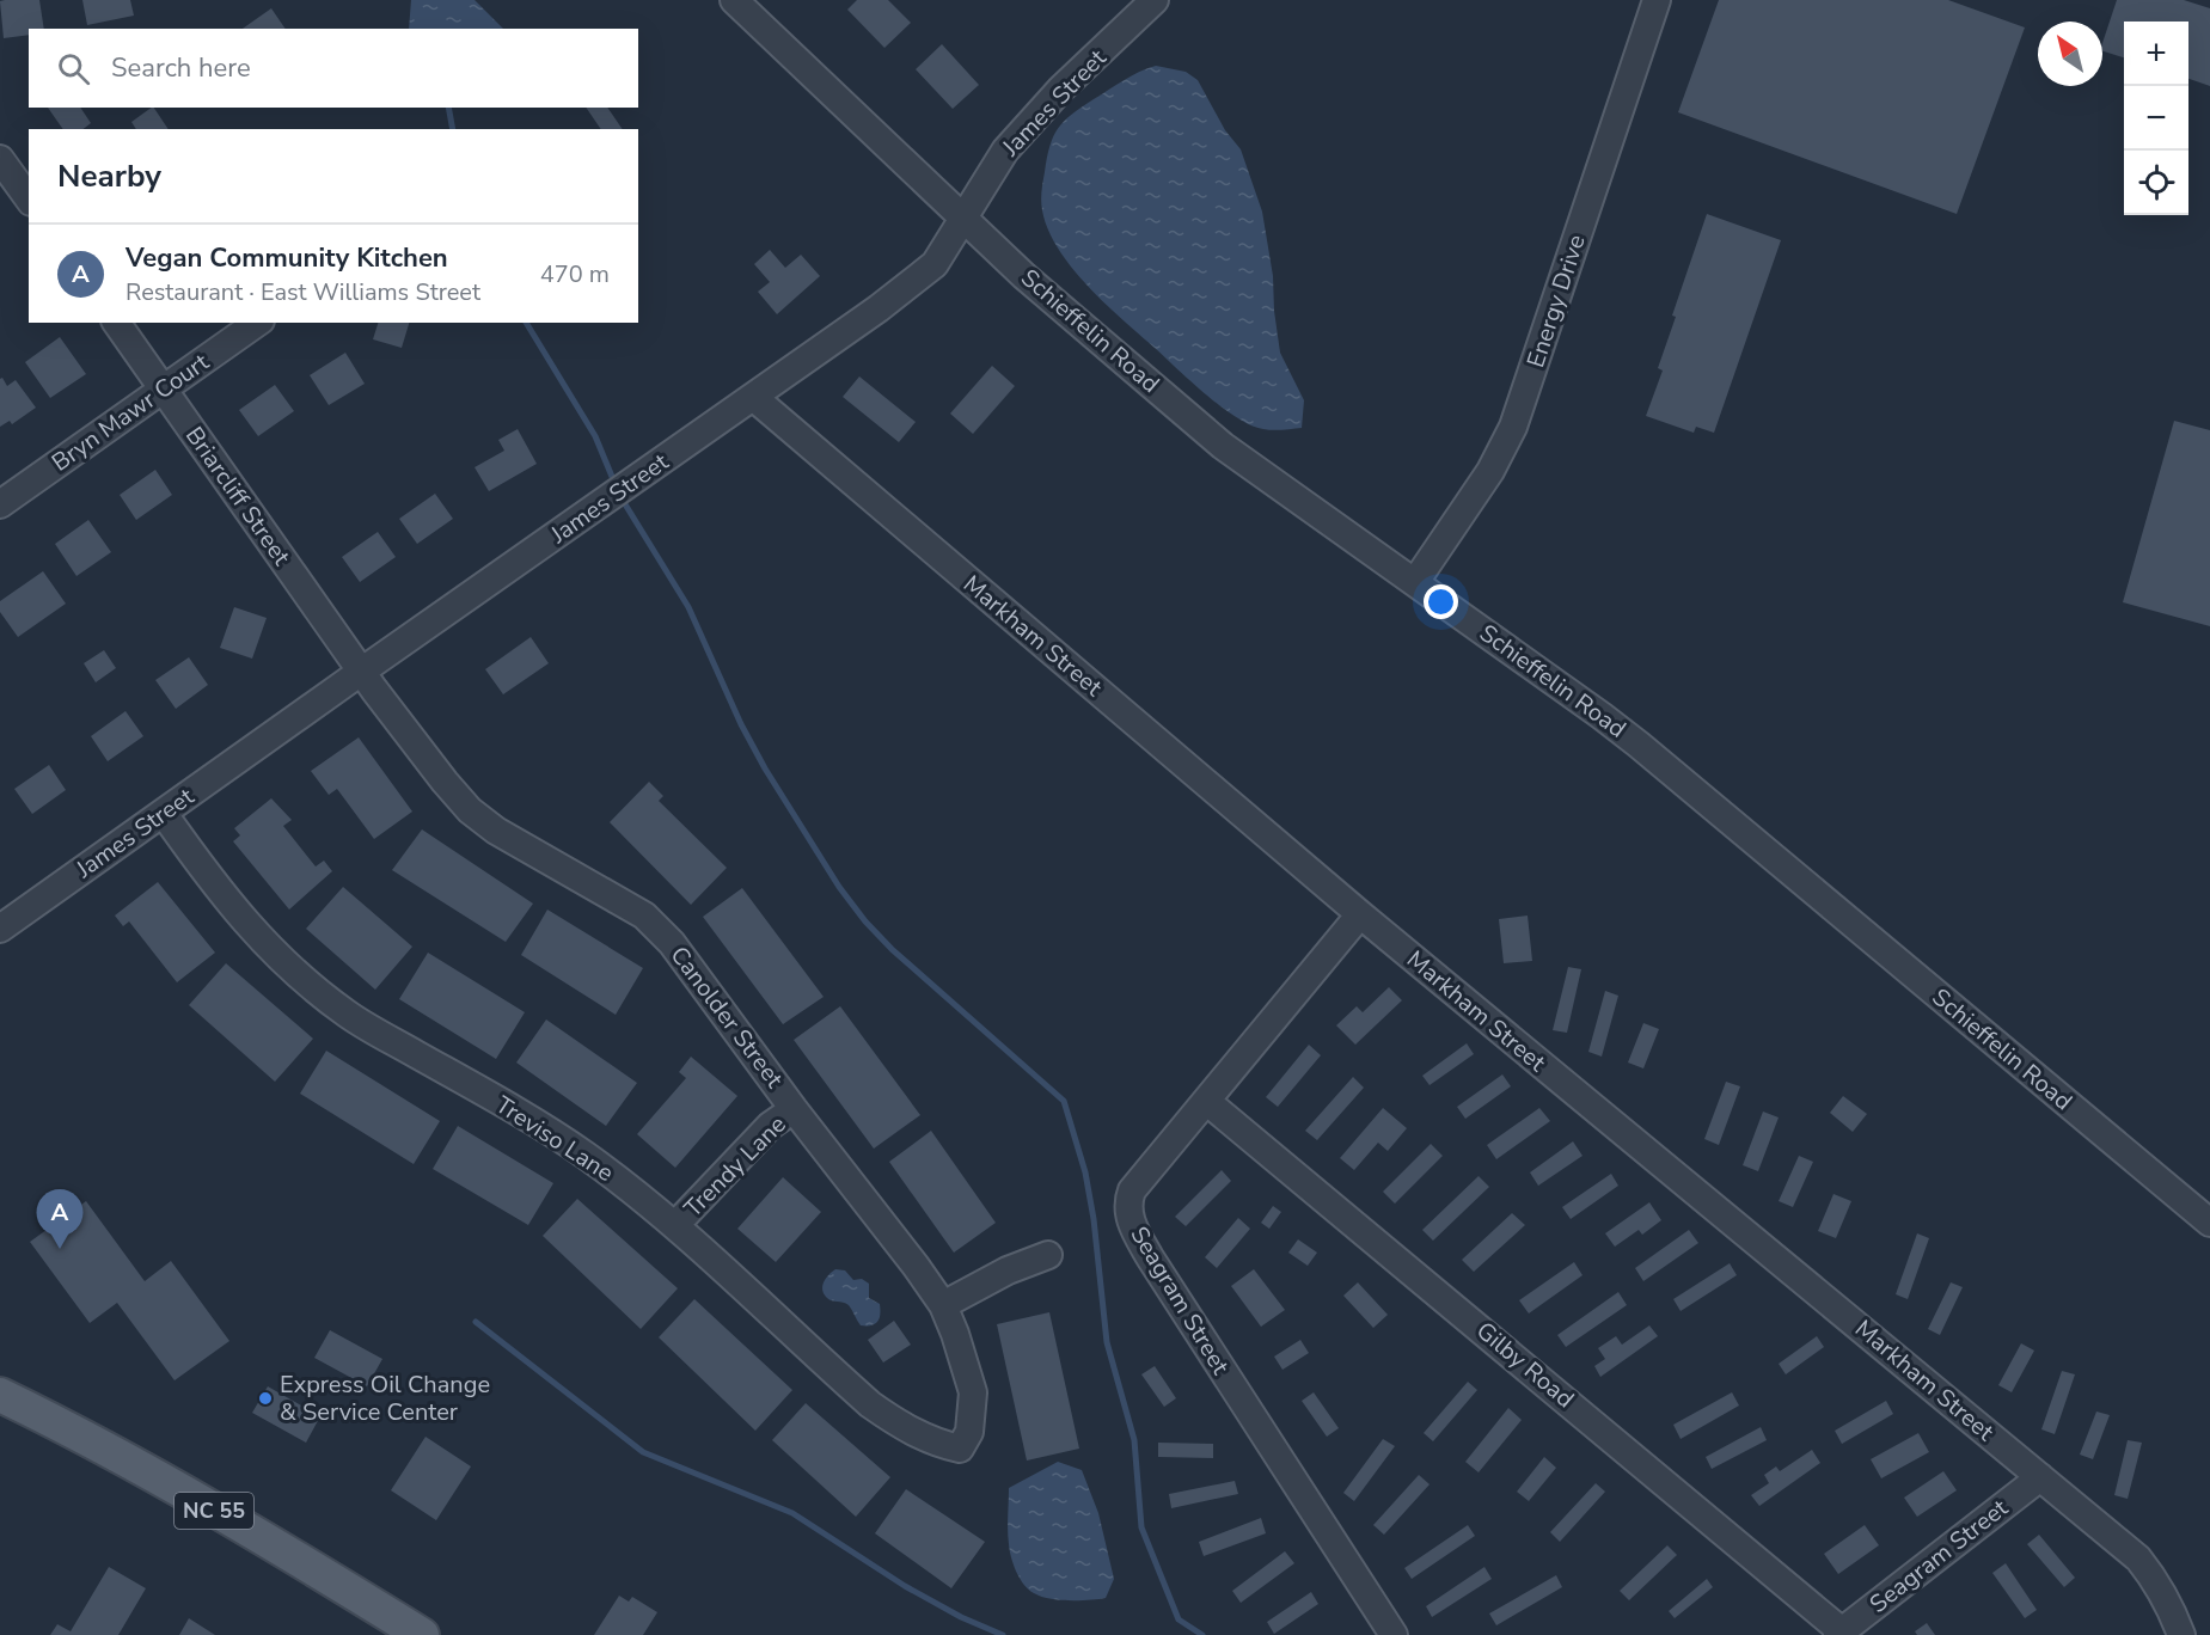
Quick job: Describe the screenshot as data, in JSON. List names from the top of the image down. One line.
{"streets":{"main road":["NC 55"],"street":["James Street","Energy Drive","Schieffelin Road","Bryn Mawr Court","Briarcliff Street","Markham Street","Canolder Street","Treviso Lane","Trendy Lane","Seagram Street","Gilby Road"]},"crossings":[["James Street","Schieffelin Road"],["James Street","Briarcliff Street"],["James Street","Markham Street"],["James Street","Canolder Street"],["James Street","Treviso Lane"],["Energy Drive","Schieffelin Road"],["Bryn Mawr Court","Briarcliff Street"],["Briarcliff Street","Canolder Street"],["Markham Street","Seagram Street"],["Canolder Street","Treviso Lane"],["Canolder Street","Trendy Lane"],["Treviso Lane","Trendy Lane"],["Seagram Street","Gilby Road"]],"places":["Express Oil Change & Service Center"],"north":"top left","page":{"map_buttons":["+","−"],"search":"Search here","heading":"Nearby","list":[{"mark":"A","name":"Vegan Community Kitchen","note":"Restaurant · East Williams Street","value":"470 m"}],"pins":"A"}}
